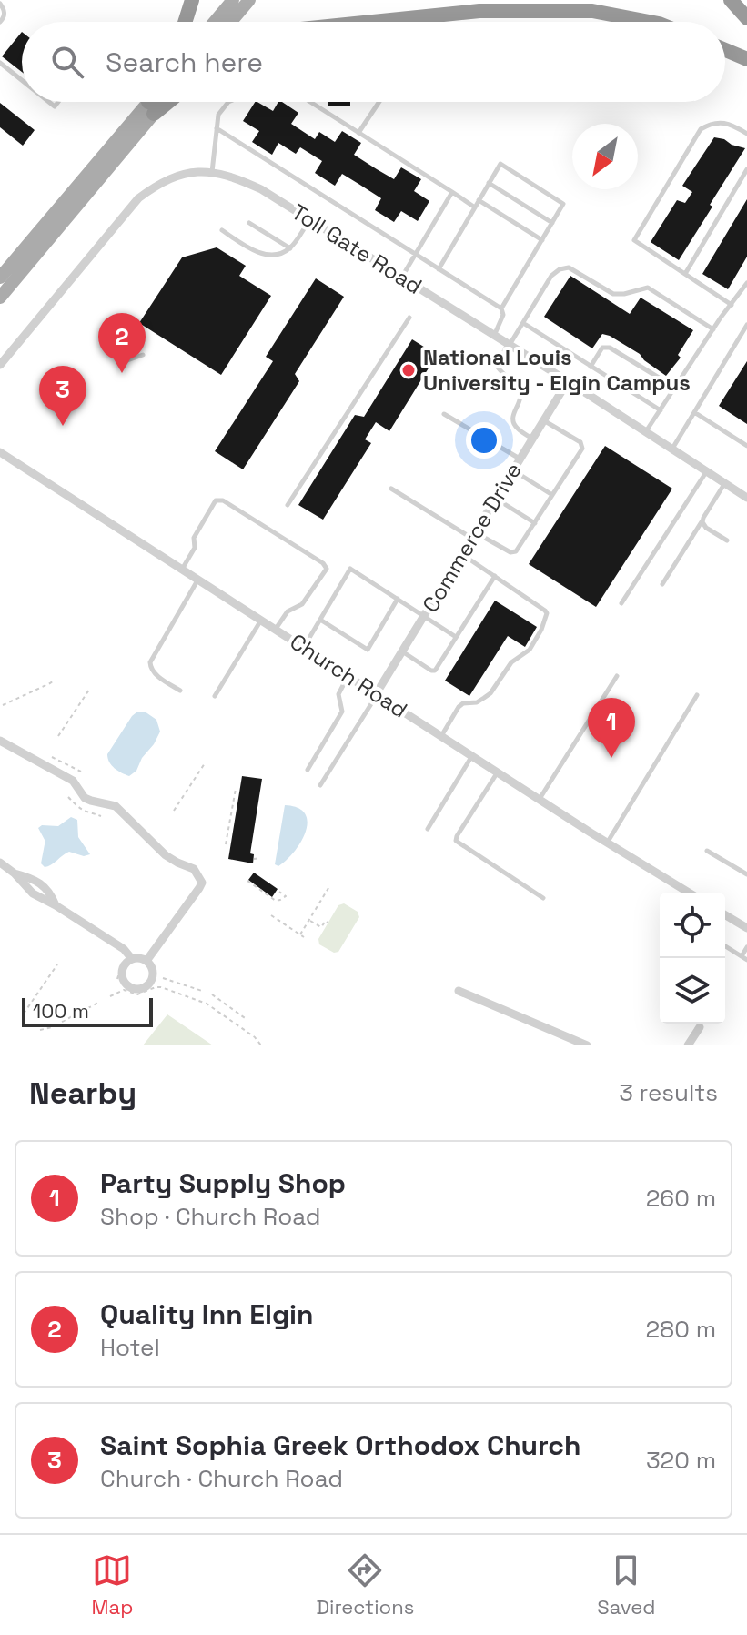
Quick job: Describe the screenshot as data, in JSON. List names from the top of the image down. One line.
{"streets":{"street":["Toll Gate Road","Commerce Drive","Church Road"]},"crossings":[["Toll Gate Road","Commerce Drive"],["Commerce Drive","Church Road"]],"places":["National Louis University - Elgin Campus"],"scale_bar":"100 m","north":"bottom left","page":{"search":"Search here","pins":["2","3","1"],"scale":"100 m","heading":["Nearby","3 results"],"list":[{"mark":"1","name":"Party Supply Shop","note":"Shop · Church Road","value":"260 m"},{"mark":"2","name":"Quality Inn Elgin","note":"Hotel","value":"280 m"},{"mark":"3","name":"Saint Sophia Greek Orthodox Church","note":"Church · Church Road","value":"320 m"}],"nav":["Map","Directions","Saved"]}}
